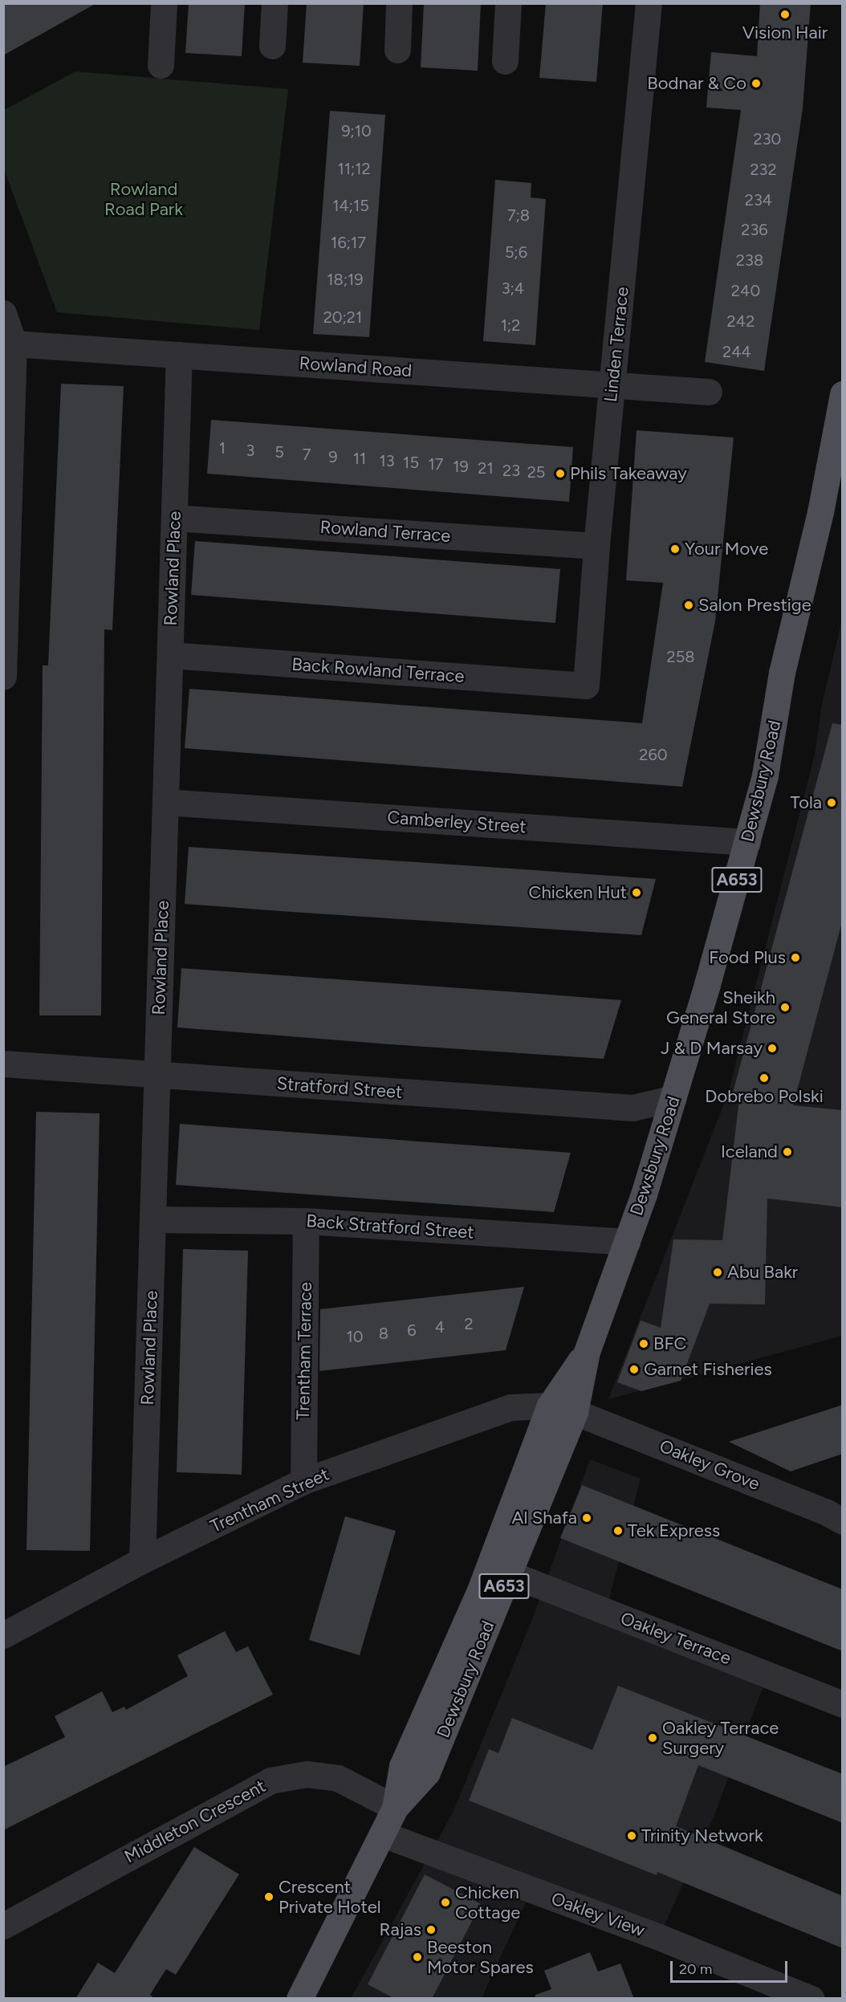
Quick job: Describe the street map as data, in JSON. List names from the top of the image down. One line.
{"streets":{"main road":["Dewsbury Road","A653"],"street":["Linden Terrace","Rowland Road","Rowland Terrace","Rowland Place","Back Rowland Terrace","Camberley Street","Stratford Street","Back Stratford Street","Trentham Terrace","Oakley Grove","Trentham Street","Oakley Terrace","Middleton Crescent","Oakley View"]},"crossings":[["Linden Terrace","Rowland Road"],["Linden Terrace","Rowland Terrace"],["Linden Terrace","Back Rowland Terrace"],["Rowland Road","Rowland Place"],["Rowland Terrace","Rowland Place"],["Rowland Place","Back Rowland Terrace"],["Rowland Place","Camberley Street"],["Rowland Place","Stratford Street"],["Rowland Place","Back Stratford Street"],["Rowland Place","Trentham Street"],["Dewsbury Road","Camberley Street"],["Dewsbury Road","Stratford Street"],["Dewsbury Road","Back Stratford Street"],["Dewsbury Road","Oakley Grove"],["Dewsbury Road","Trentham Street"],["Dewsbury Road","Oakley Terrace"],["Dewsbury Road","Middleton Crescent"],["Dewsbury Road","Oakley View"],["Back Stratford Street","Trentham Terrace"],["Trentham Terrace","Trentham Street"]],"parks":["Rowland Road Park"],"places":["Vision Hair","Bodnar & Co","Phils Takeaway","Your Move","Salon Prestige","Tola","Chicken Hut","Food Plus","Sheikh General Store","J & D Marsay","Dobrebo Polski","Iceland","Abu Bakr","BFC","Garnet Fisheries","Al Shafa","Tek Express","Oakley Terrace Surgery","Trinity Network","Crescent Private Hotel","Chicken Cottage","Rajas","Beeston Motor Spares"],"house_numbers":["9;10","230","11;12","232","234","14;15","7;8","236","16;17","5;6","238","18;19","3;4","240","20;21","242","1;2","244","1","3","5","7","9","11","13","15","17","19","21","23","25","258","260","2","4","6","8","10"],"scale_bar":"20 m"}
